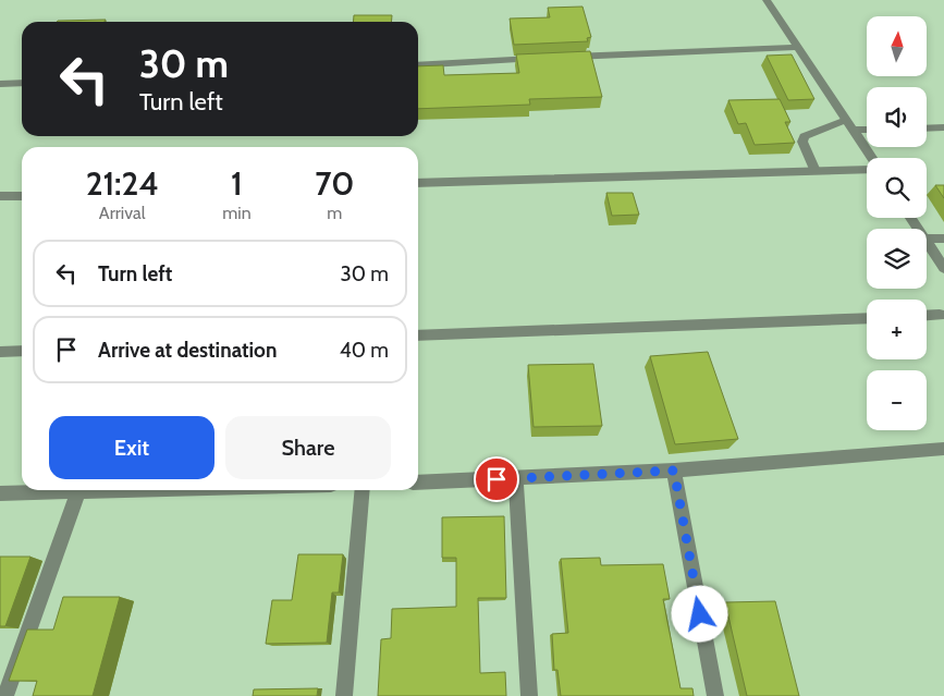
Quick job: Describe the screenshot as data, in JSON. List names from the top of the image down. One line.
{"north":"top","page":{"map_buttons":["+","−"],"turn":["30 m","Turn left"],"eta":["21:24","Arrival","1","min","70","m"],"list":[{"name":"Turn left","value":"30 m"},{"name":"Arrive at destination","value":"40 m"}],"buttons":["Exit","Share"]}}
